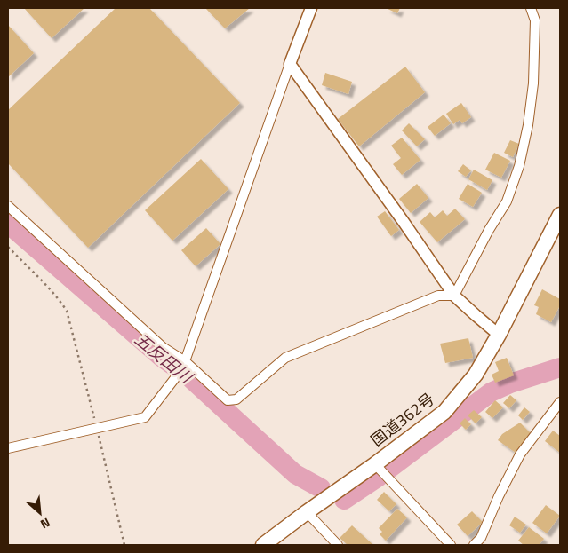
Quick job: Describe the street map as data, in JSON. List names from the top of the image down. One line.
{"streets":{"highway":["国道362号"]},"water":["五反田川"],"north":"bottom right"}
